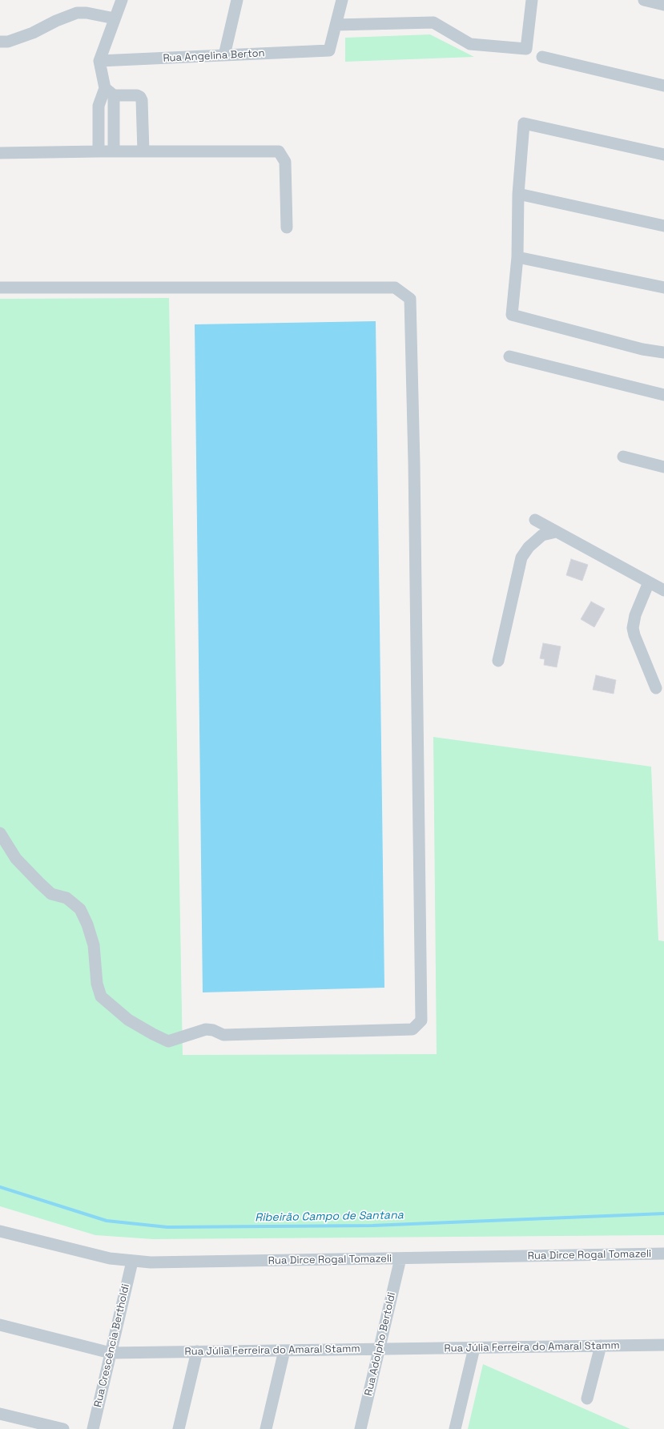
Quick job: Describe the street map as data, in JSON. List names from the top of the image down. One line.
{"streets":{"street":["Rua Angelina Berton","Rua Dirce Rogal Tomazeli","Rua Adolpho Bertoldi","Rua Crescência Bertholdi","Rua Júlia Ferreira do Amaral Stamm"]},"crossings":[["Rua Dirce Rogal Tomazeli","Rua Adolpho Bertoldi"],["Rua Dirce Rogal Tomazeli","Rua Crescência Bertholdi"],["Rua Adolpho Bertoldi","Rua Júlia Ferreira do Amaral Stamm"],["Rua Crescência Bertholdi","Rua Júlia Ferreira do Amaral Stamm"]],"water":["Ribeirão Campo de Santana"]}
